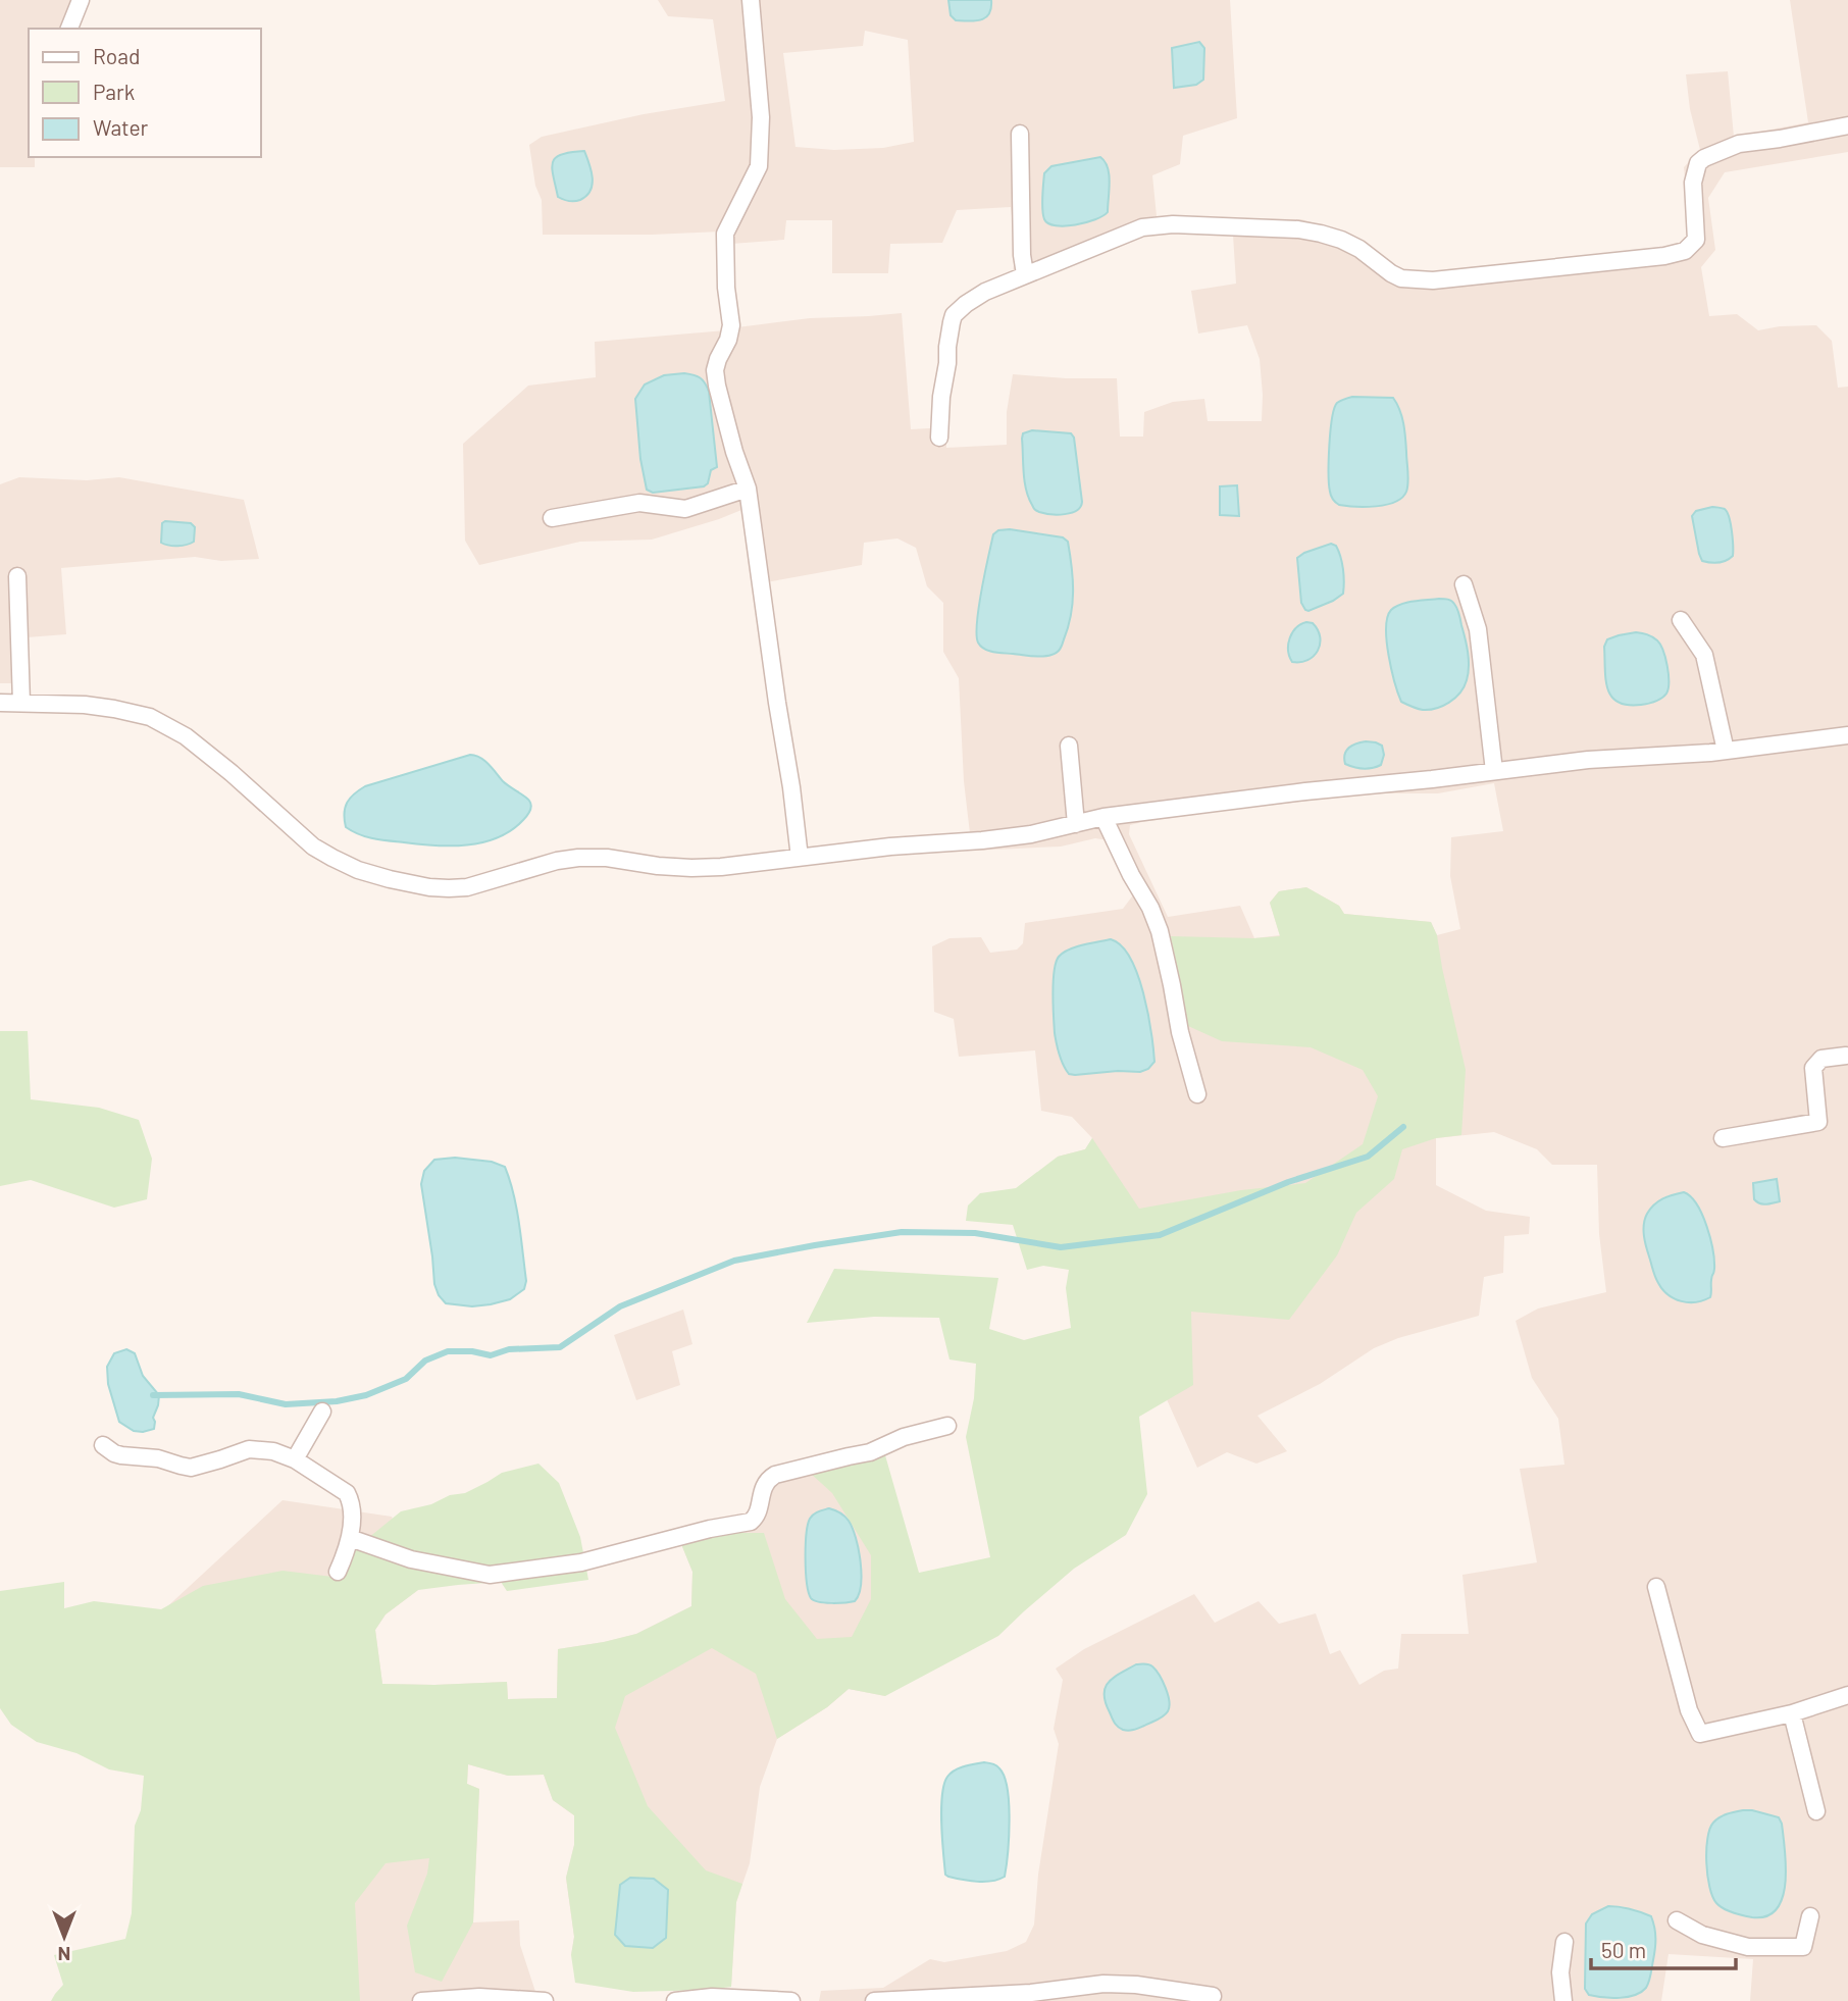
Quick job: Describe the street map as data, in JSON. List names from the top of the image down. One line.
{"legend":["Road","Park","Water"],"scale_bar":"50 m","north":"bottom"}
